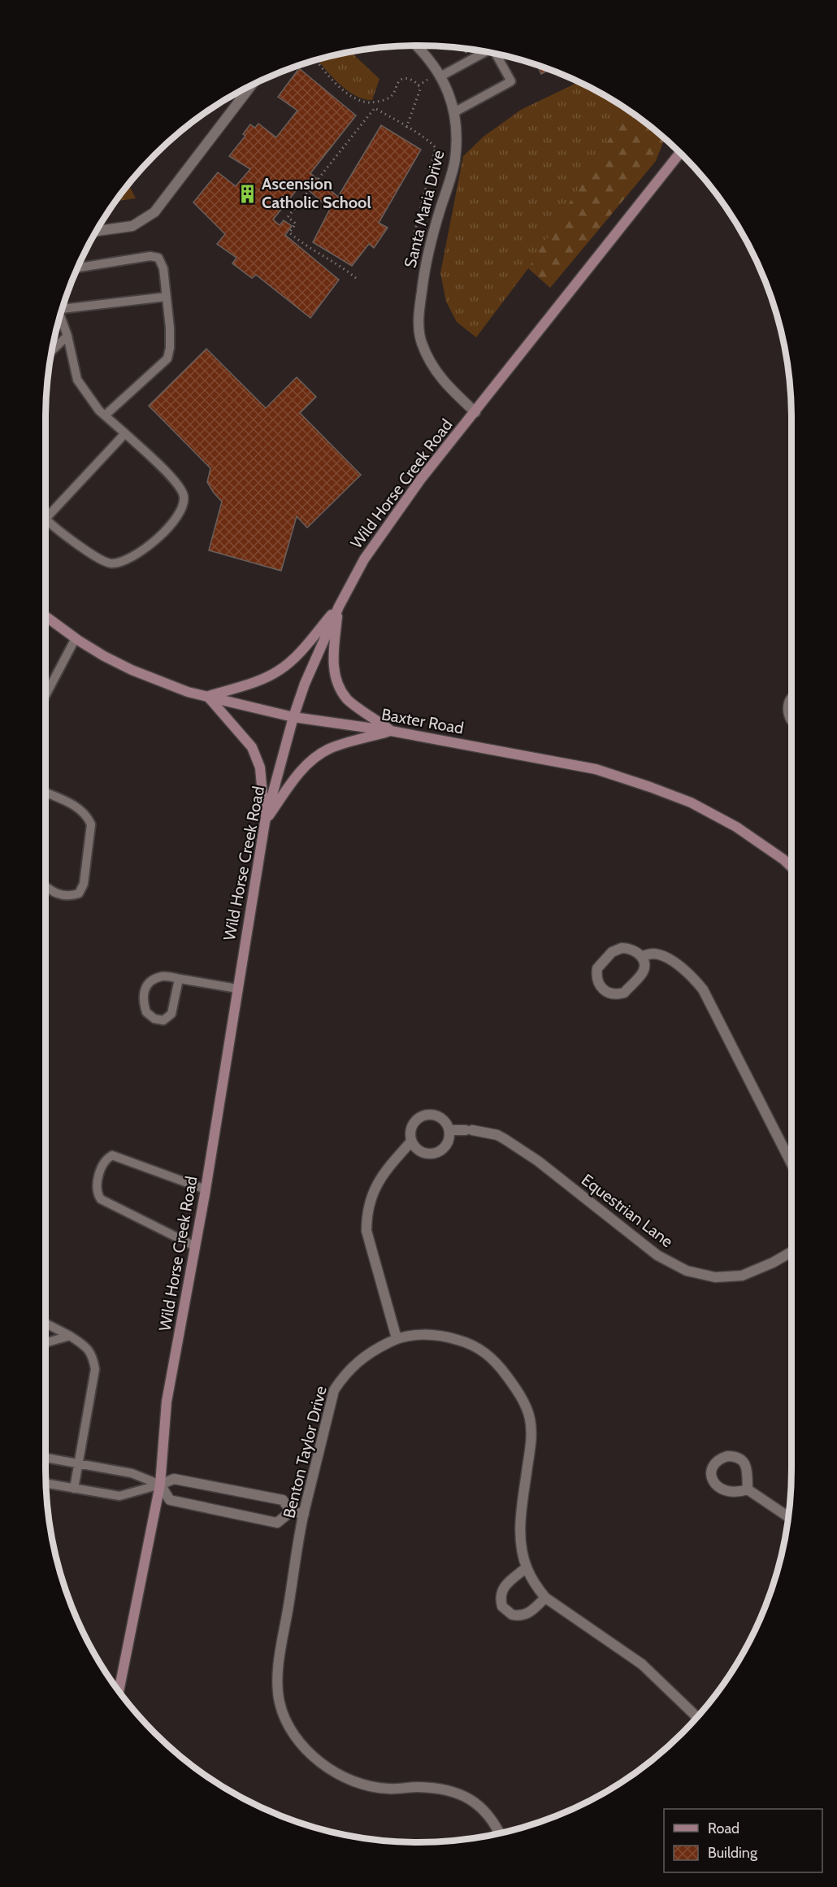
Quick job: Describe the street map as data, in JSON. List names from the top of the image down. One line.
{"streets":{"main road":["Wild Horse Creek Road","Baxter Road"],"street":["Santa Maria Drive","Equestrian Lane","Benton Taylor Drive"]},"crossings":[["Santa Maria Drive","Wild Horse Creek Road"],["Wild Horse Creek Road","Baxter Road"]],"places":{"building":["Ascension Catholic School"]},"legend":["Road","Building"]}
